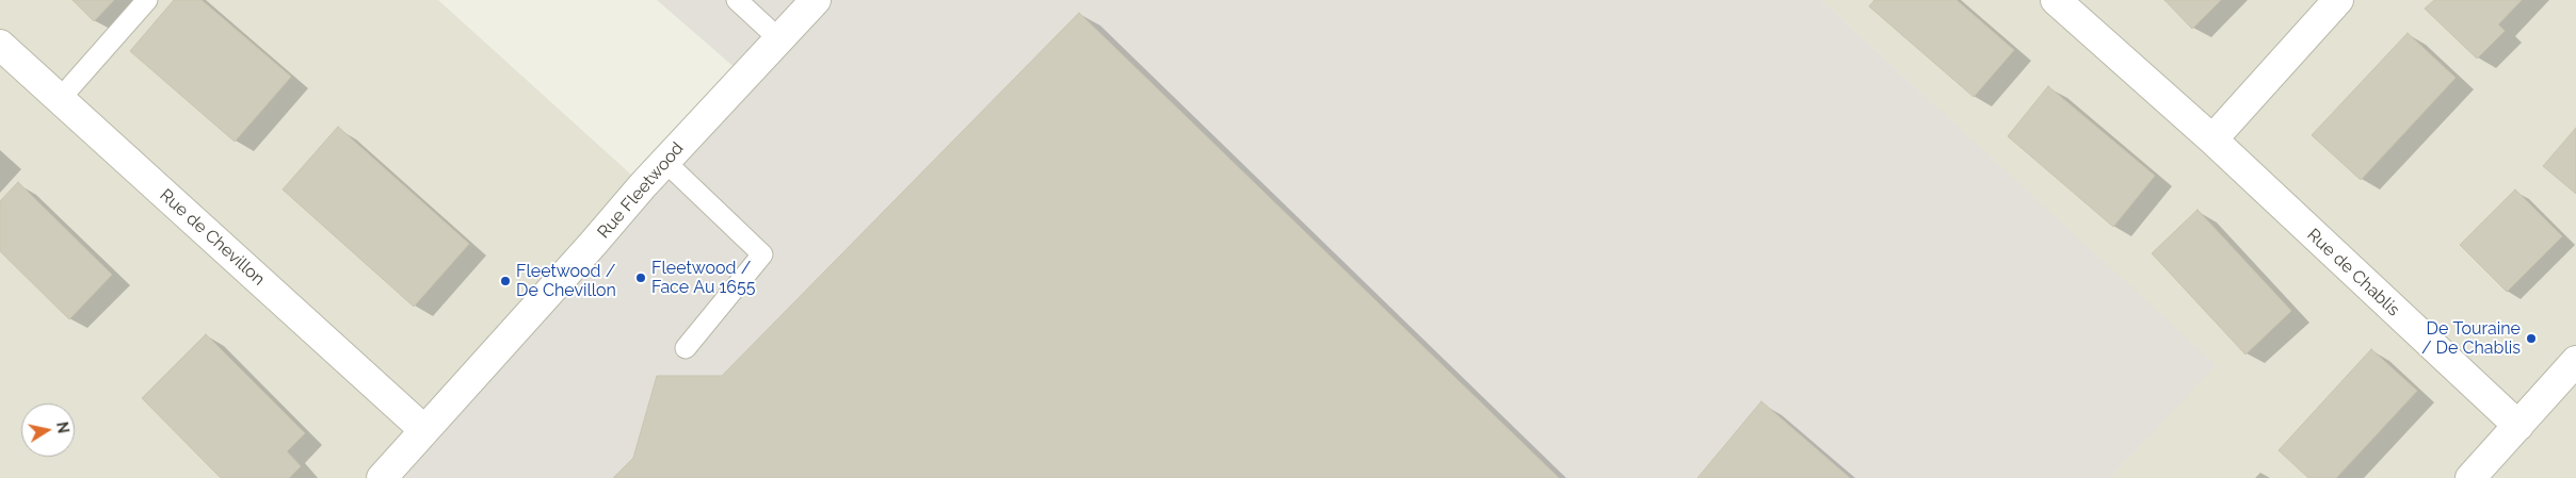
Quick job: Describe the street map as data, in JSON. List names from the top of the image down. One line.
{"streets":{"street":["Rue Fleetwood","Rue de Chevillon","Rue de Chablis"]},"crossings":[["Rue Fleetwood","Rue de Chevillon"]],"places":["Fleetwood / Face Au 1655","Fleetwood / De Chevillon","De Touraine / De Chablis"],"north":"right"}
